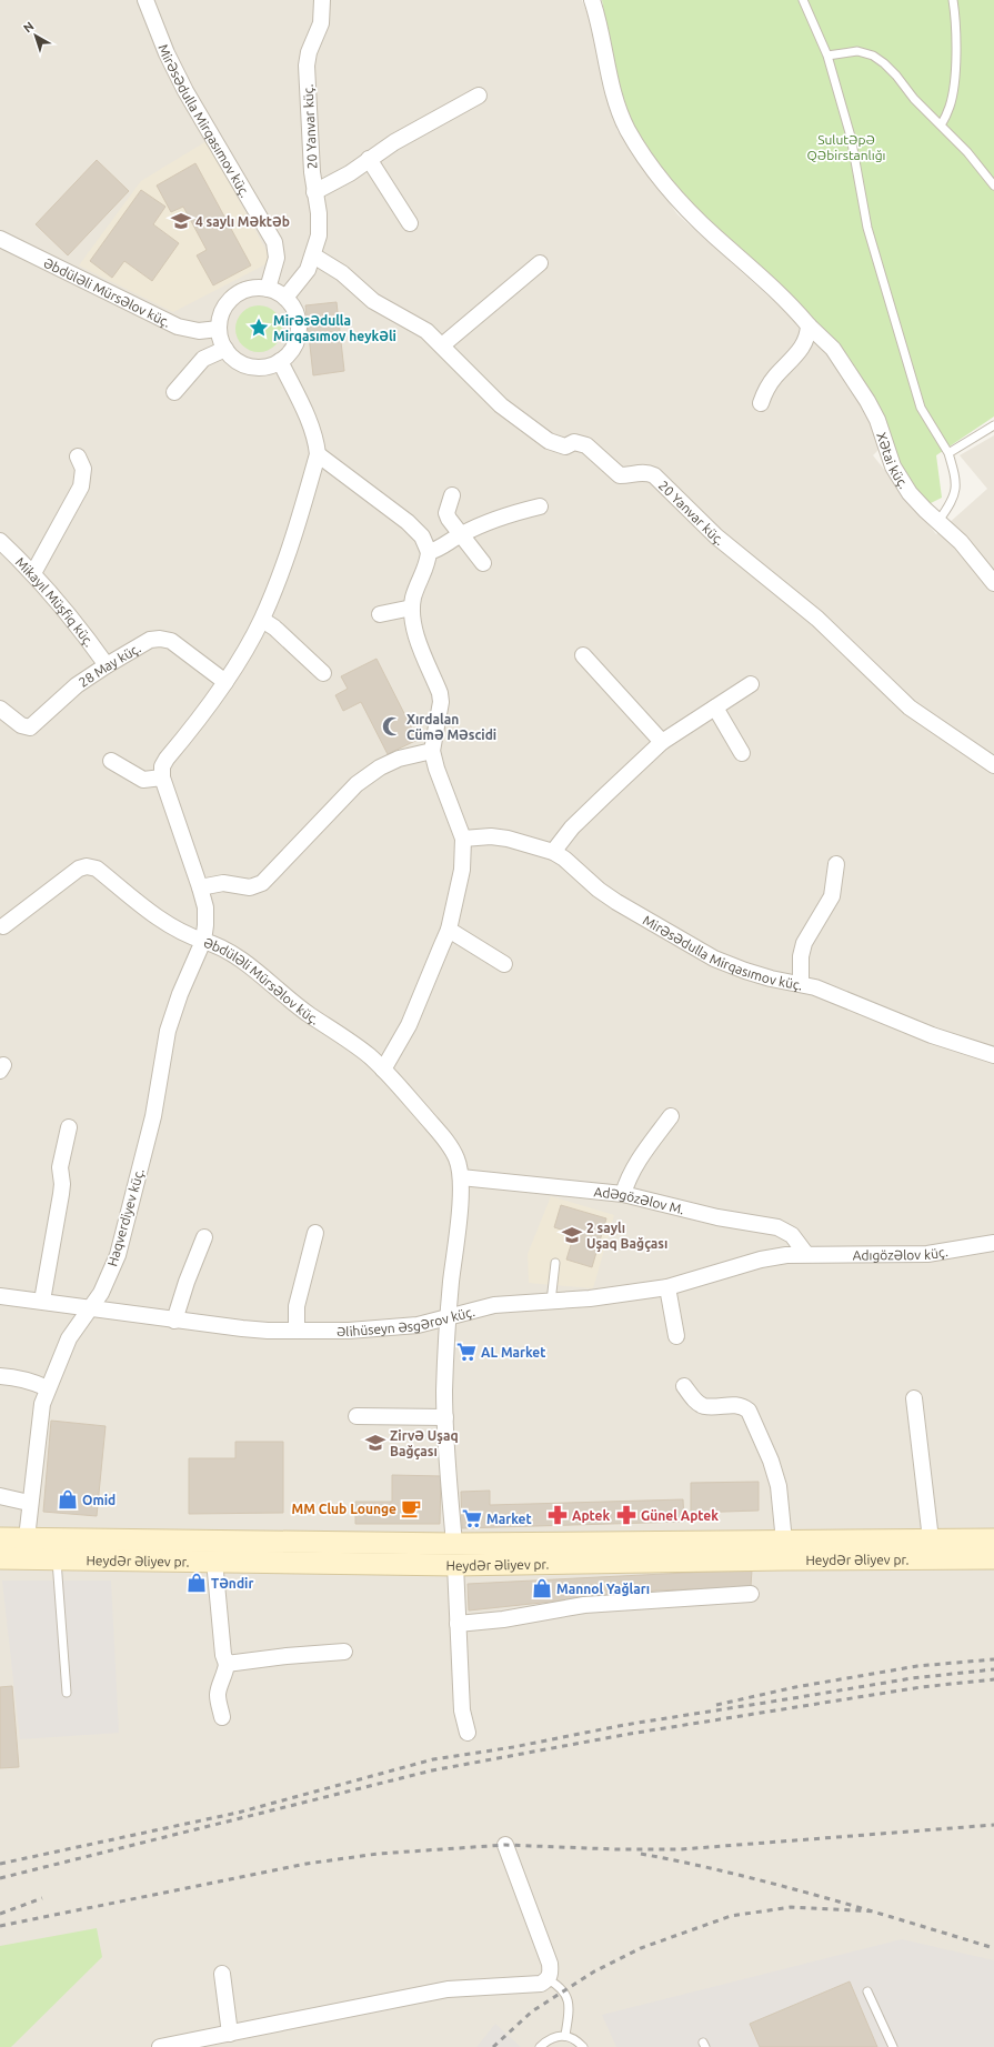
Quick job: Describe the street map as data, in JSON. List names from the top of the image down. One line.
{"streets":{"main road":["Heydər Əliyev pr."],"street":["Mirəsədulla Mirqasımov küç.","20 Yanvar küç.","Əbdüləli Mürsəlov küç.","Xətai küç.","Mikayıl Müşfiq küç.","28 May küç.","Adəgözəlov M.","Haqverdiyev küç.","Adıgözəlov küç.","Əlihüseyn Əsgərov küç."]},"crossings":[["Mirəsədulla Mirqasımov küç.","20 Yanvar küç."],["Mirəsədulla Mirqasımov küç.","Əbdüləli Mürsəlov küç."],["20 Yanvar küç.","Əbdüləli Mürsəlov küç."],["Əbdüləli Mürsəlov küç.","Adəgözəlov M."],["Əbdüləli Mürsəlov küç.","Haqverdiyev küç."],["Əbdüləli Mürsəlov küç.","Əlihüseyn Əsgərov küç."],["Əbdüləli Mürsəlov küç.","Heydər Əliyev pr."],["Mikayıl Müşfiq küç.","28 May küç."],["Adəgözəlov M.","Adıgözəlov küç."],["Adəgözəlov M.","Əlihüseyn Əsgərov küç."],["Haqverdiyev küç.","Əlihüseyn Əsgərov küç."],["Haqverdiyev küç.","Heydər Əliyev pr."],["Adıgözəlov küç.","Əlihüseyn Əsgərov küç."]],"parks":["Sulutəpə Qəbirstanlığı"],"places":{"school or university":["4 saylı Məktəb","2 saylı Uşaq Bağçası","Zirvə Uşaq Bağçası"],"place":["Mirəsədulla Mirqasımov heykəli"],"mosque":["Xırdalan Cümə Məscidi"],"supermarket":["AL Market","Market"],"shop":["Omid","Təndir","Mannol Yağları"],"cafe":["MM Club Lounge"],"pharmacy":["Aptek","Günel Aptek"]},"north":"top left"}
